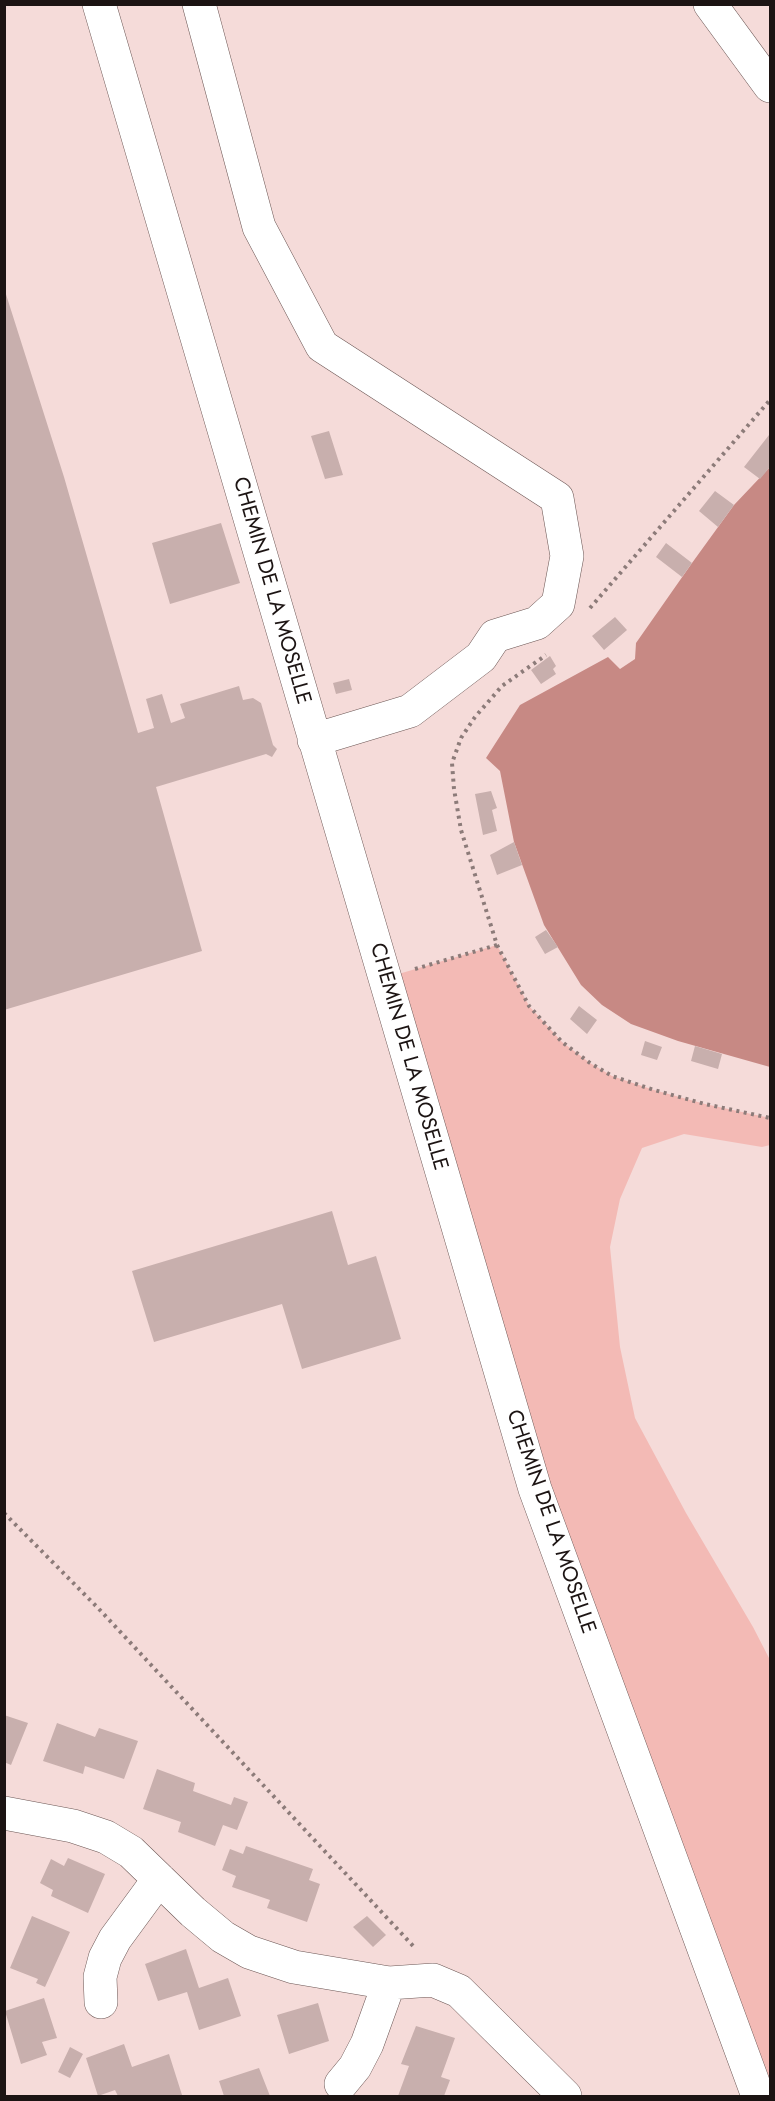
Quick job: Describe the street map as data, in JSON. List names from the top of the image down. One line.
{"streets":{"street":["CHEMIN DE LA MOSELLE"]}}
